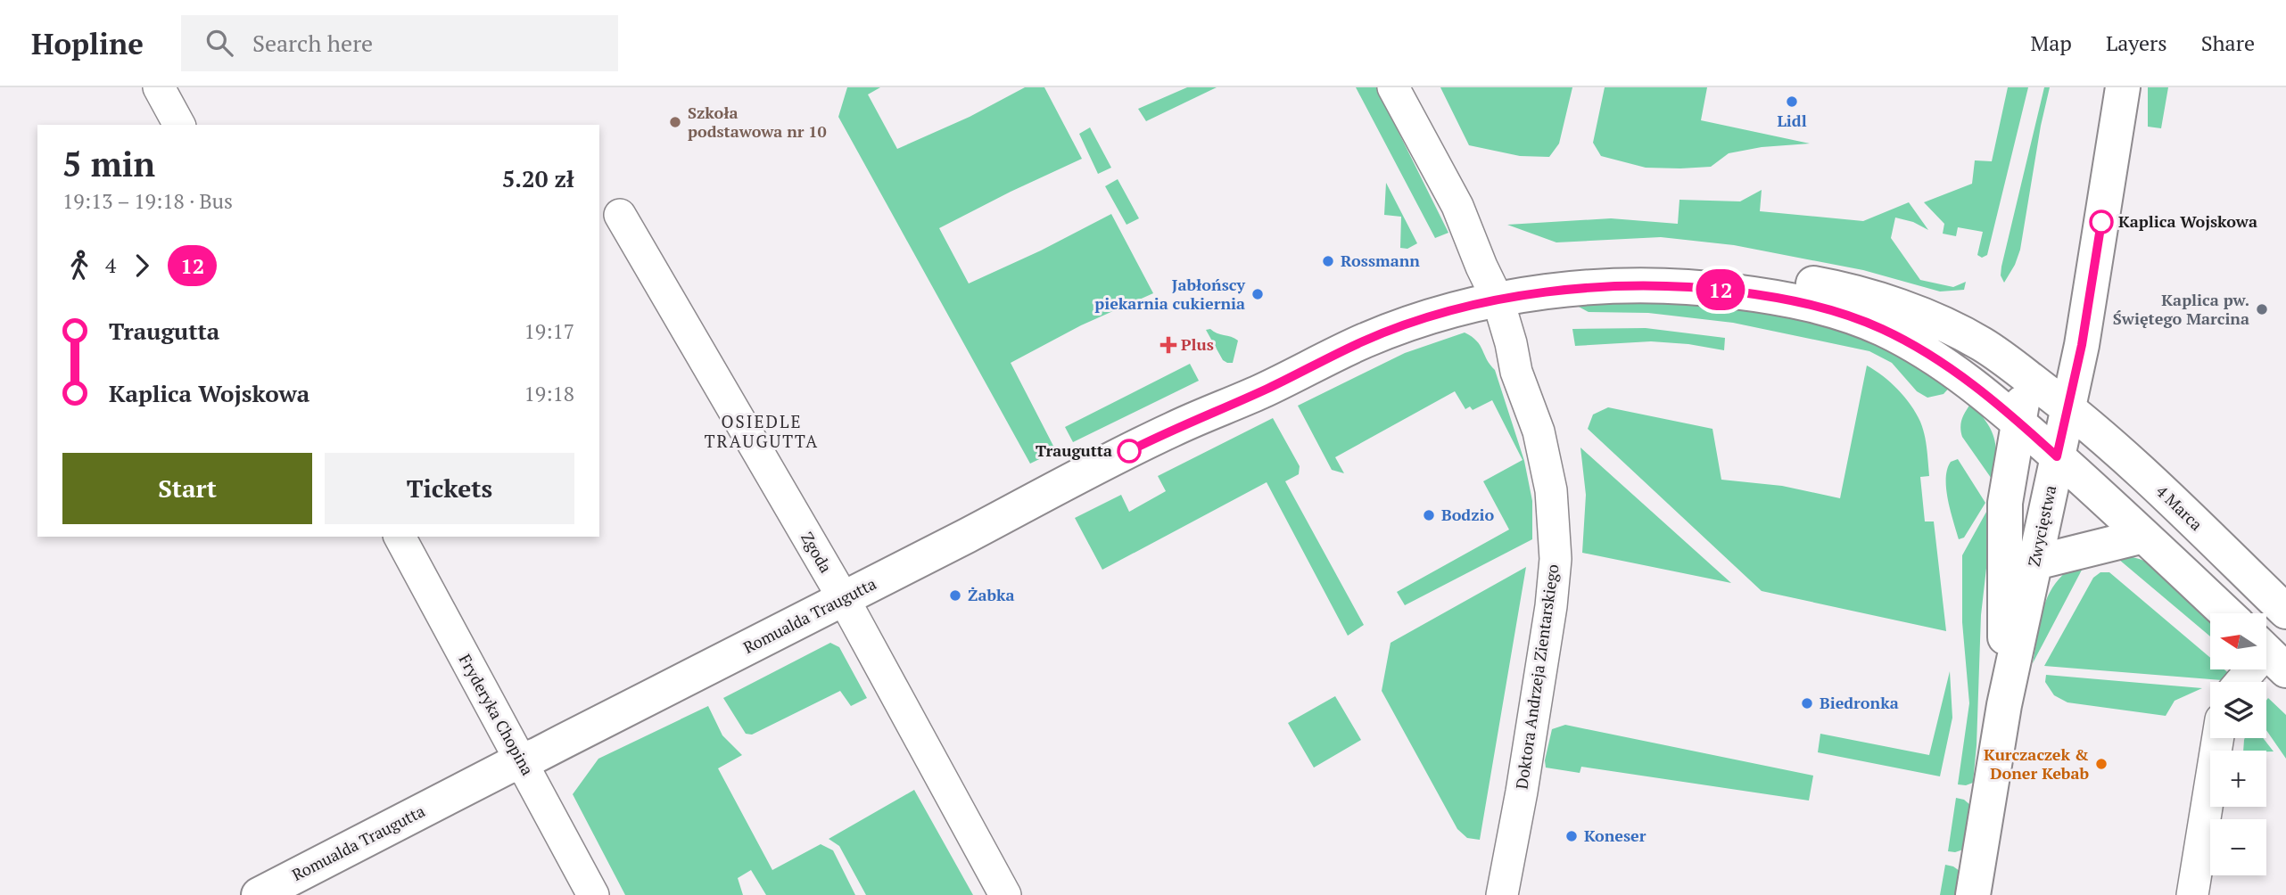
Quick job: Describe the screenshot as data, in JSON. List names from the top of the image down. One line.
{"streets":{"main road":["4 Marca","Zwycięstwa","Romualda Traugutta"],"street":["Zgoda","Doktora Andrzeja Zientarskiego","Fryderyka Chopina"]},"crossings":[["4 Marca","Zwycięstwa"],["4 Marca","Romualda Traugutta"],["Zwycięstwa","Romualda Traugutta"],["Zgoda","Romualda Traugutta"],["Romualda Traugutta","Doktora Andrzeja Zientarskiego"],["Romualda Traugutta","Fryderyka Chopina"]],"districts":["OSIEDLE TRAUGUTTA"],"places":{"other":["Lidl","Szkoła podstawowa nr 10","Kaplica Wojskowa","Rossmann","Jabłońscy piekarnia cukiernia","Kaplica pw. Świętego Marcina","Traugutta","Bodzio","Żabka","Biedronka","Kurczaczek & Doner Kebab","Koneser"],"health":["Plus"]},"lines":["bus line 12"],"north":"left","page":{"header":"Hopline","search":"Search here","nav":["Map","Layers","Share"],"on_map":"12","heading":["5 min","19:13 – 19:18 · Bus","5.20 zł"],"legs":["4","12"],"list":[{"name":"Traugutta","value":"19:17"},{"name":"Kaplica Wojskowa","value":"19:18"}],"buttons":["Start","Tickets"],"map_buttons":["+","−"]}}
